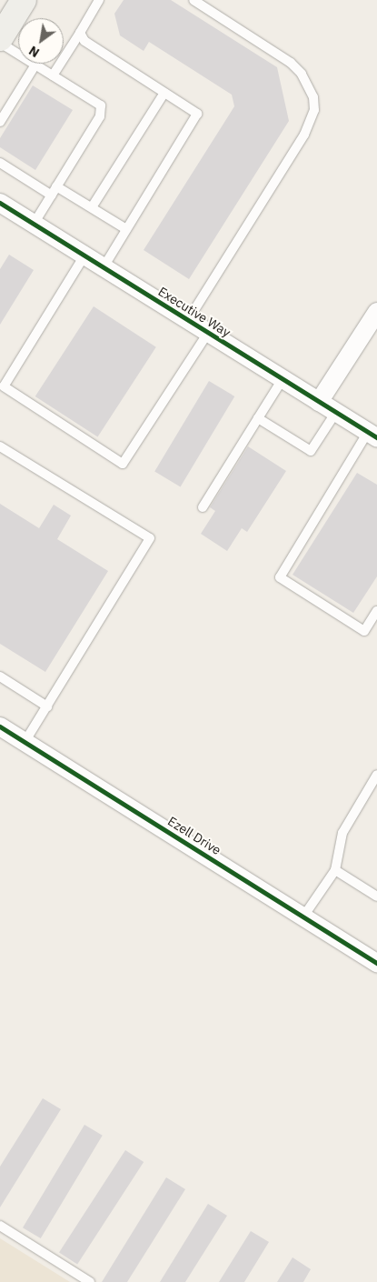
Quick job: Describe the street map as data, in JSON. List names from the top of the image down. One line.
{"streets":{"street":["Executive Way","Ezell Drive"]},"north":"bottom left"}
